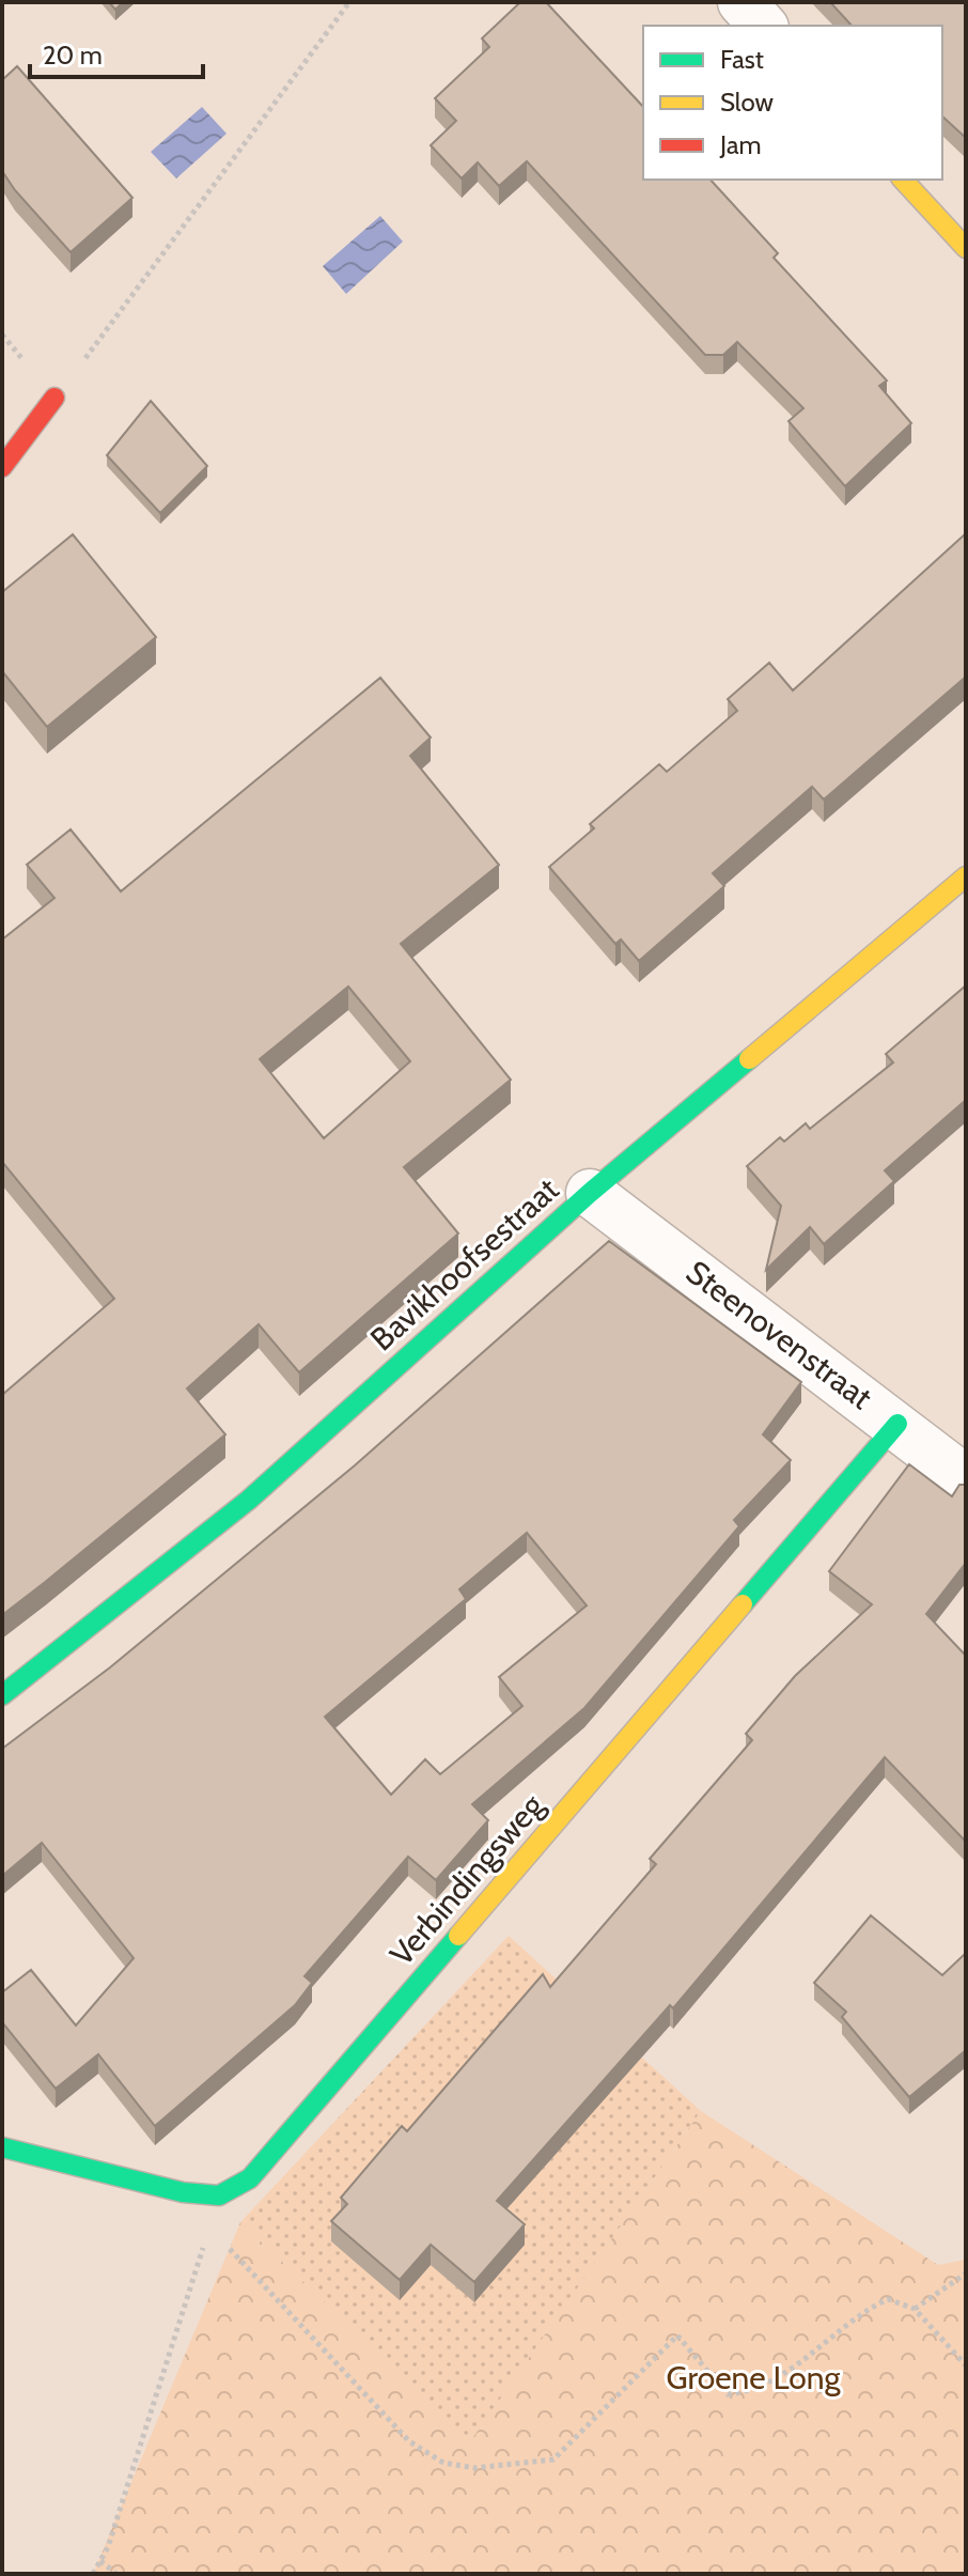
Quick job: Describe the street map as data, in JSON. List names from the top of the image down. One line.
{"streets":{"street":["Bavikhoofsestraat","Steenovenstraat","Verbindingsweg"]},"crossings":[["Bavikhoofsestraat","Steenovenstraat"],["Steenovenstraat","Verbindingsweg"]],"parks":["Groene Long"],"legend":["Fast","Slow","Jam"],"scale_bar":"20 m"}
